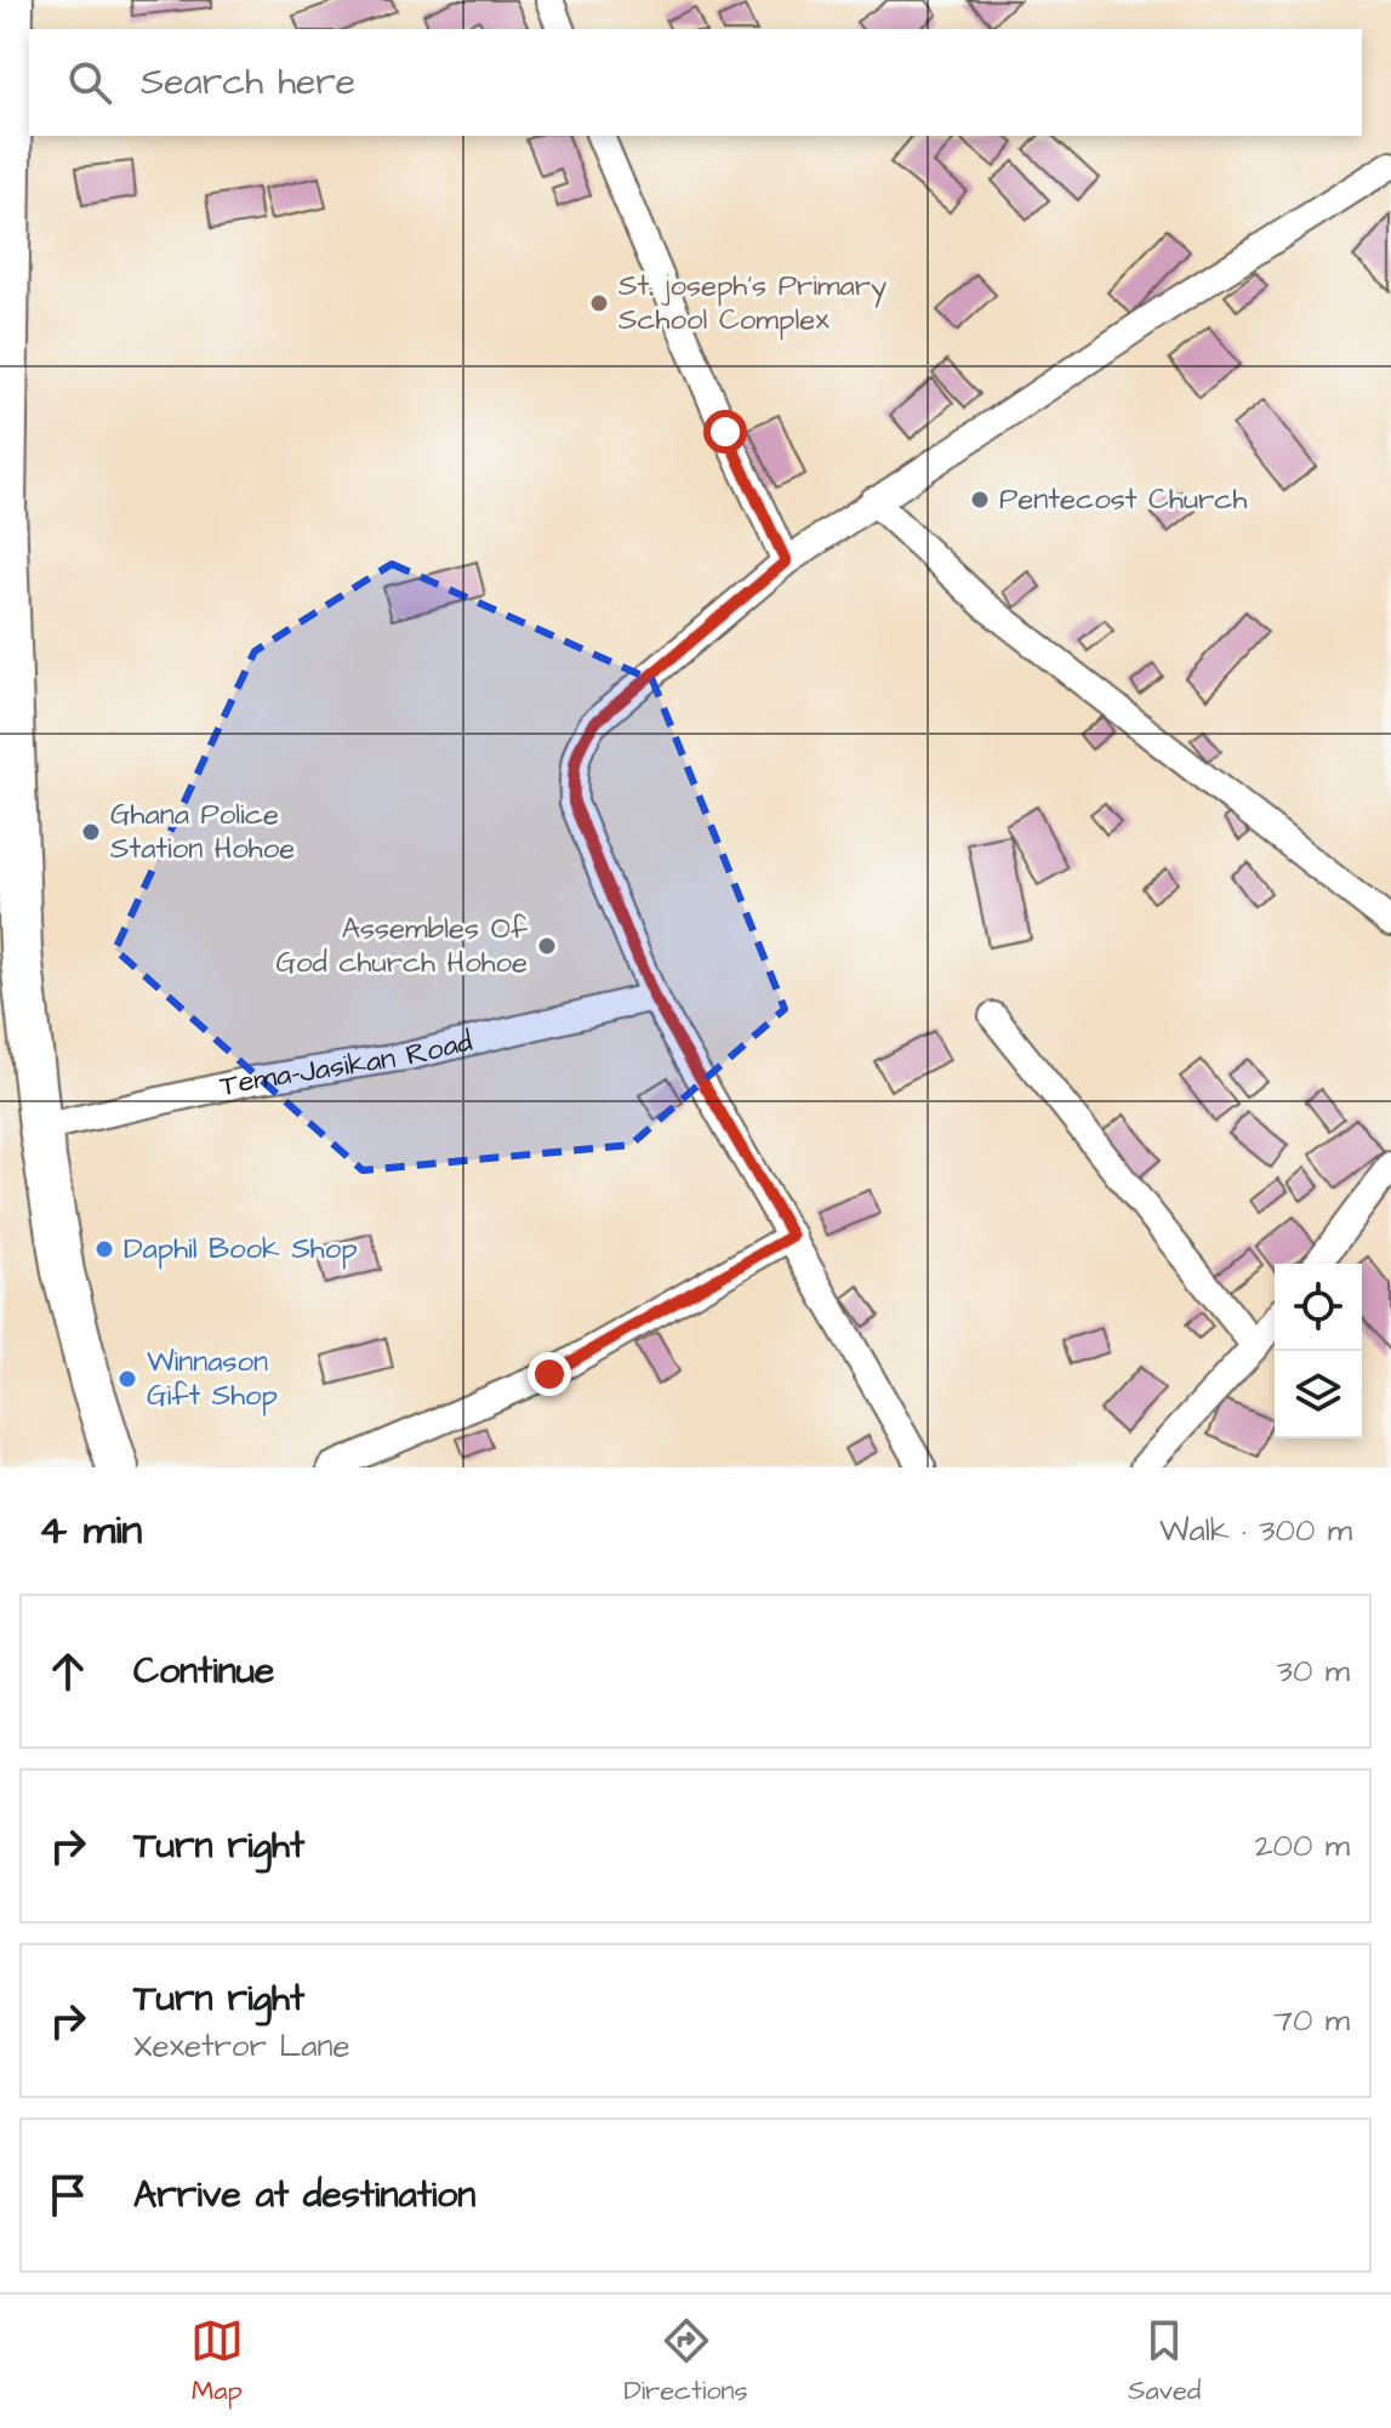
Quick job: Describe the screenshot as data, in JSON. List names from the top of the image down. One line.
{"streets":{"street":["Tema-Jasikan Road"]},"places":["St. joseph's Primary School Complex","Pentecost Church","Ghana Police Station Hohoe","Assembles Of God church Hohoe","Daphil Book Shop","Winnason Gift Shop"],"page":{"search":"Search here","heading":["4 min","Walk · 300 m"],"list":[["Continue","30 m"],["Turn right","200 m"],["Turn right","Xexetror Lane","70 m"],"Arrive at destination"],"nav":["Map","Directions","Saved"]}}
